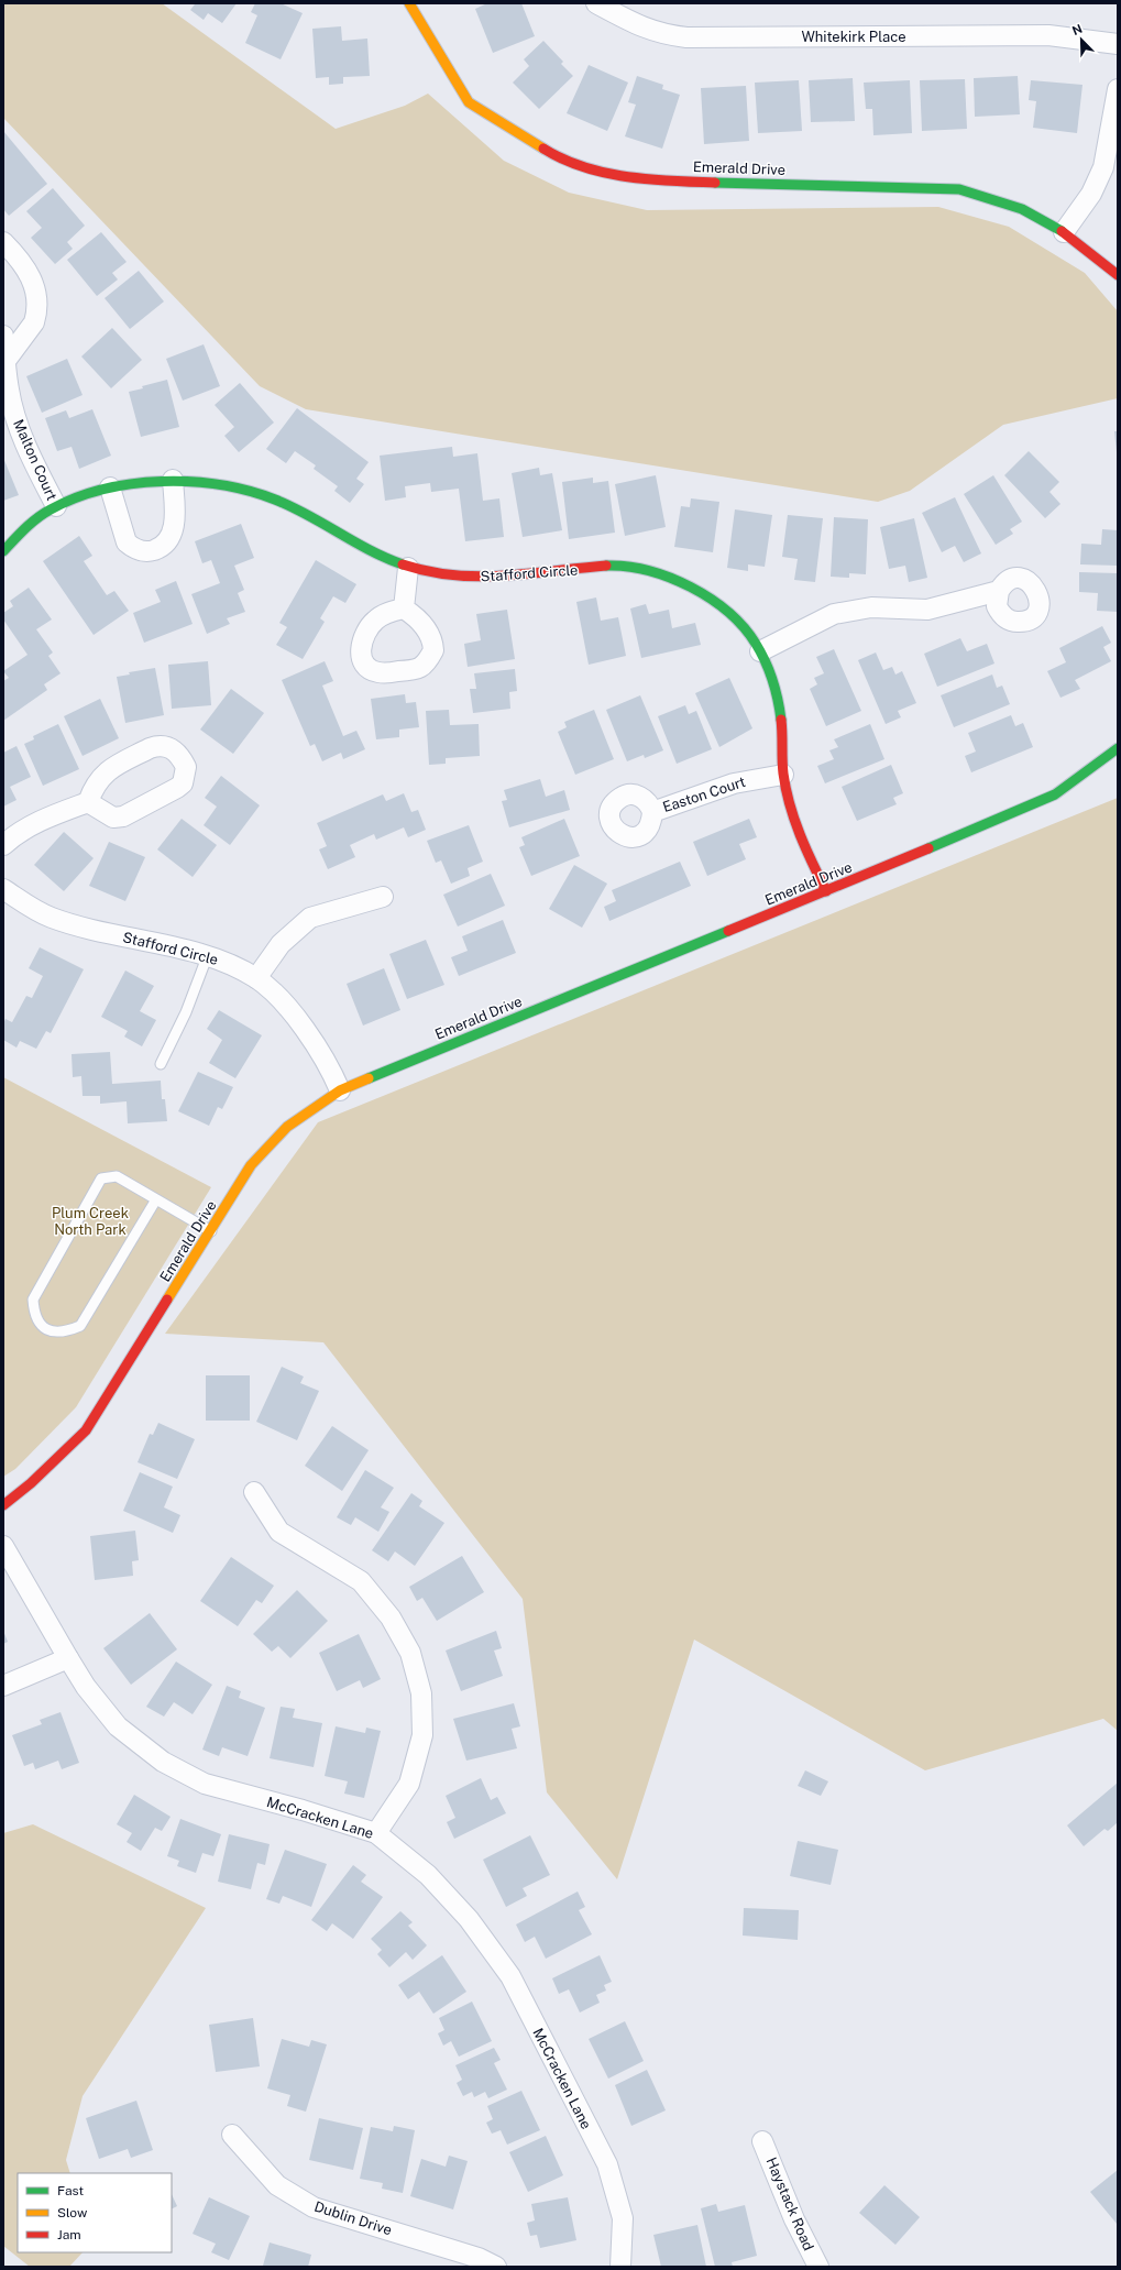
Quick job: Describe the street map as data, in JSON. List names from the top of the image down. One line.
{"streets":{"street":["Whitekirk Place","Emerald Drive","Malton Court","Stafford Circle","Easton Court","McCracken Lane","Haystack Road","Dublin Drive"]},"crossings":[["Emerald Drive","Stafford Circle"],["Malton Court","Stafford Circle"],["Stafford Circle","Easton Court"]],"parks":["Plum Creek North Park"],"legend":["Fast","Slow","Jam"],"north":"top left"}
